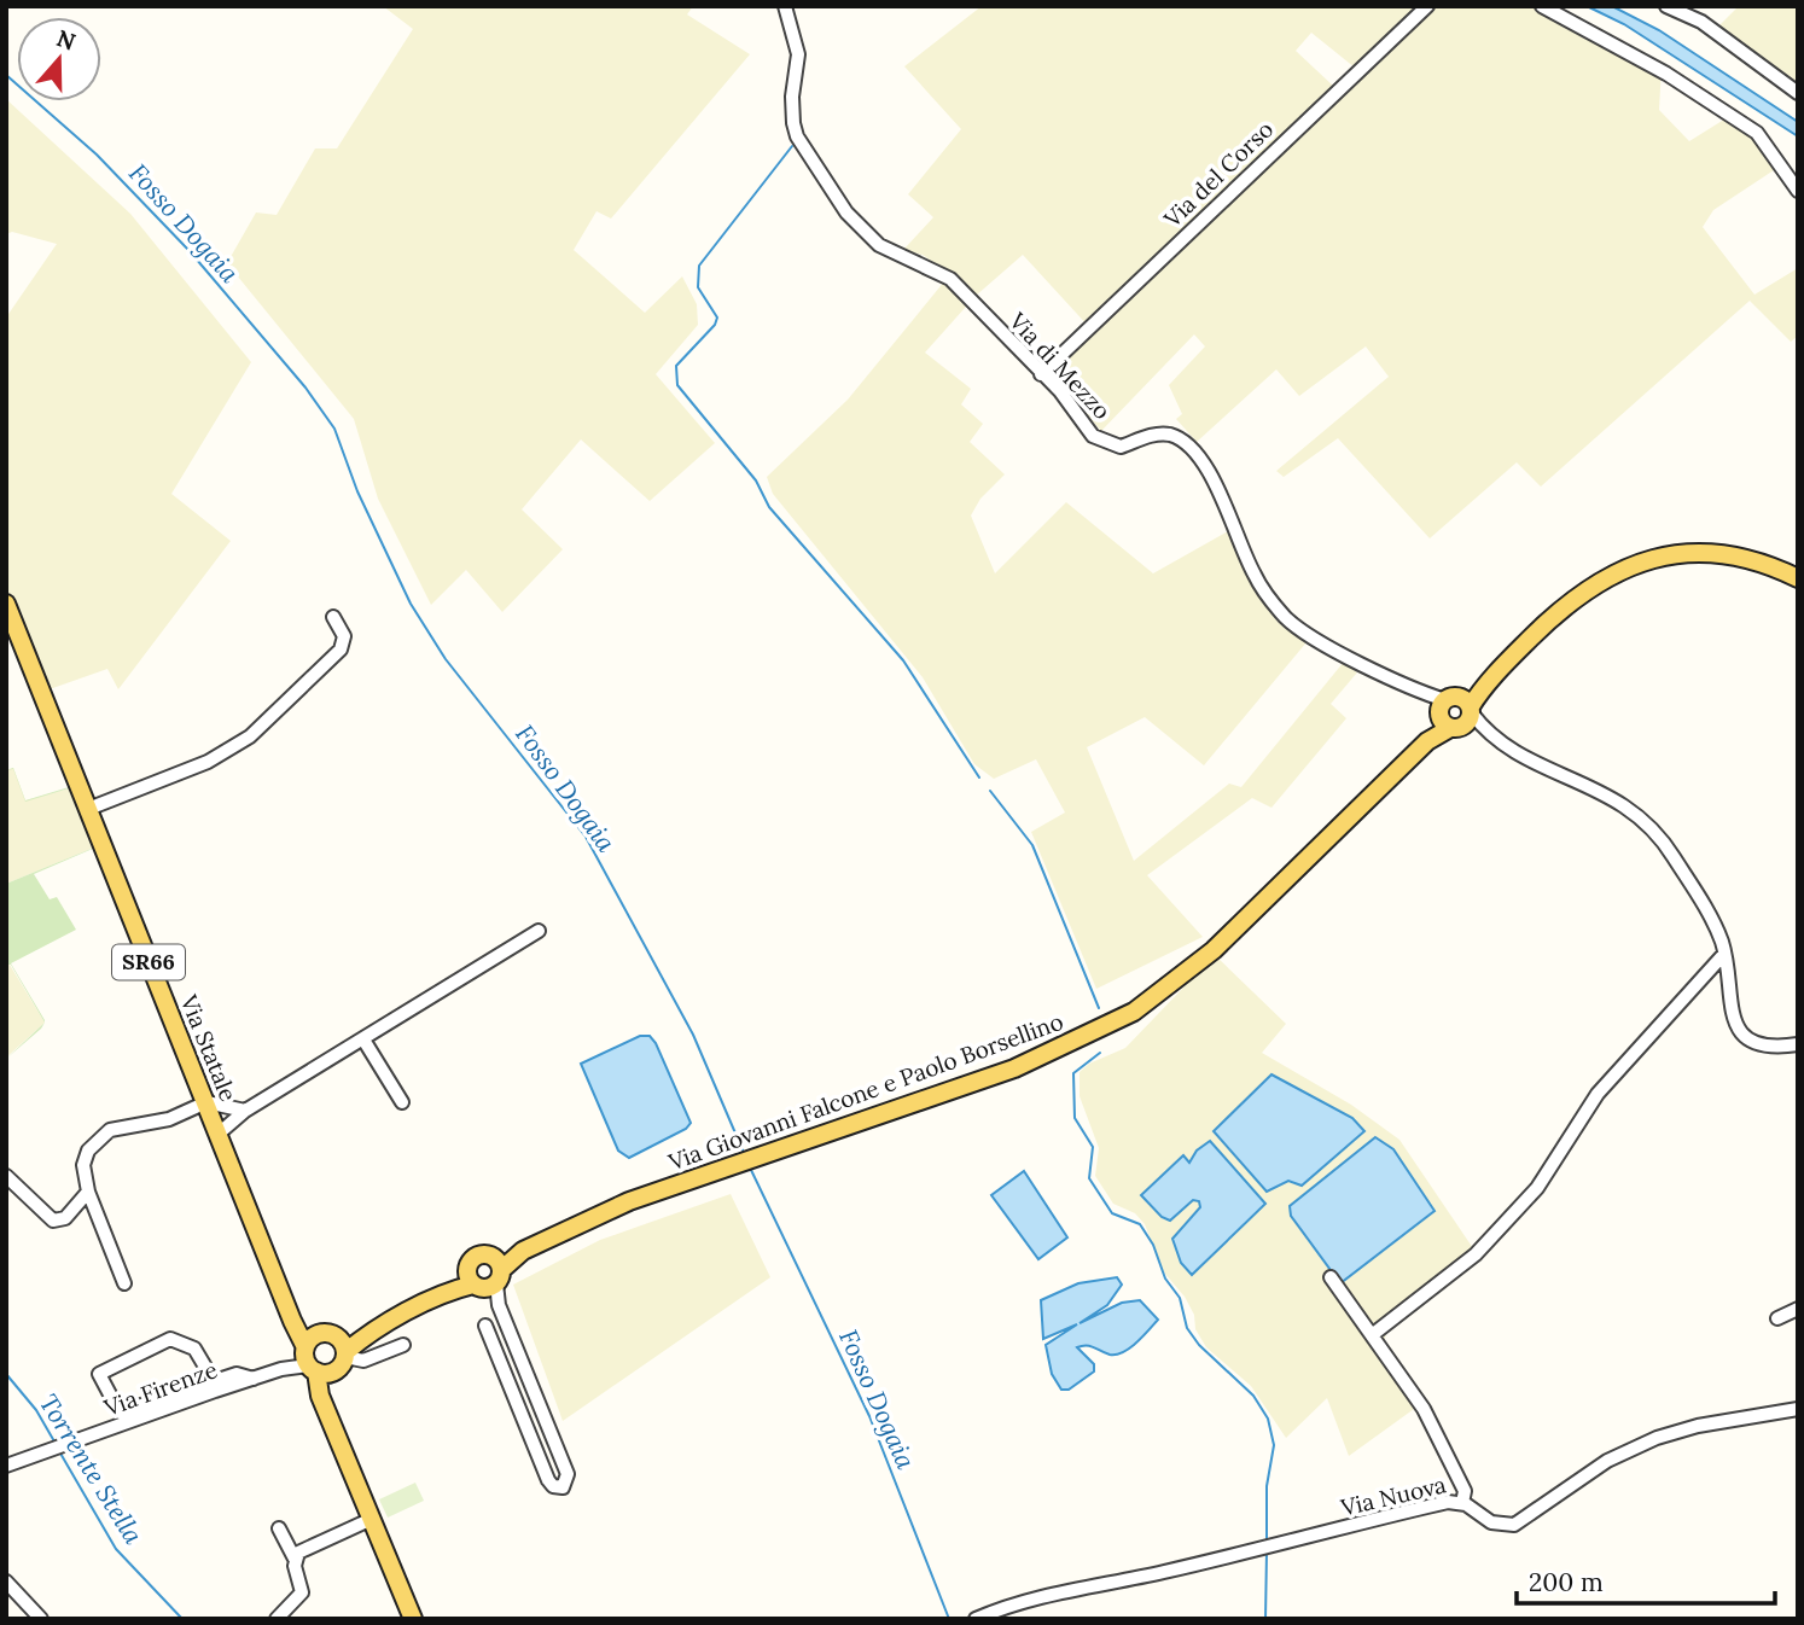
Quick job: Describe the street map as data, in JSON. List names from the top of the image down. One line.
{"streets":{"main road":["SR66","Via Statale","Via Giovanni Falcone e Paolo Borsellino"],"street":["Via del Corso","Via di Mezzo","Via Firenze","Via Nuova"]},"crossings":[["Via del Corso","Via di Mezzo"],["Via di Mezzo","Via Giovanni Falcone e Paolo Borsellino"],["Via Statale","Via Giovanni Falcone e Paolo Borsellino"],["Via Statale","Via Firenze"],["Via Giovanni Falcone e Paolo Borsellino","Via Firenze"]],"water":["Fosso Dogaia","Torrente Stella"],"scale_bar":"200 m","north":"top"}
